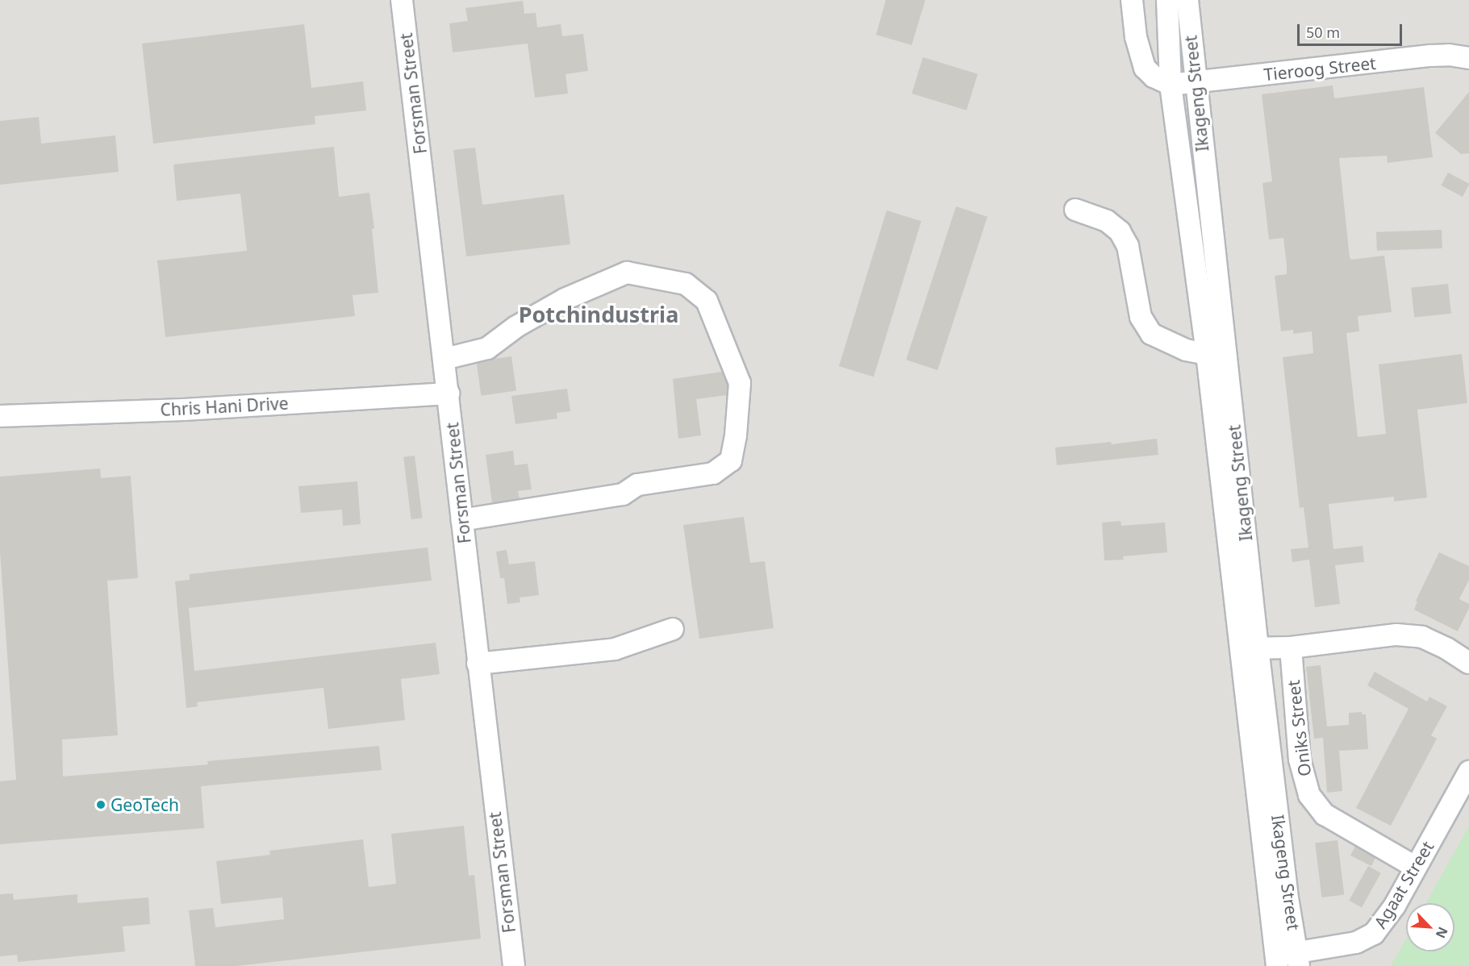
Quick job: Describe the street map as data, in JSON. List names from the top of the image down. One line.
{"streets":{"street":["Tieroog Street","Forsman Street","Ikageng Street","Chris Hani Drive","Oniks Street","Agaat Street"]},"crossings":[["Tieroog Street","Ikageng Street"],["Forsman Street","Chris Hani Drive"],["Ikageng Street","Agaat Street"],["Oniks Street","Agaat Street"]],"districts":["Potchindustria"],"places":["GeoTech"],"scale_bar":"50 m","north":"bottom right"}
